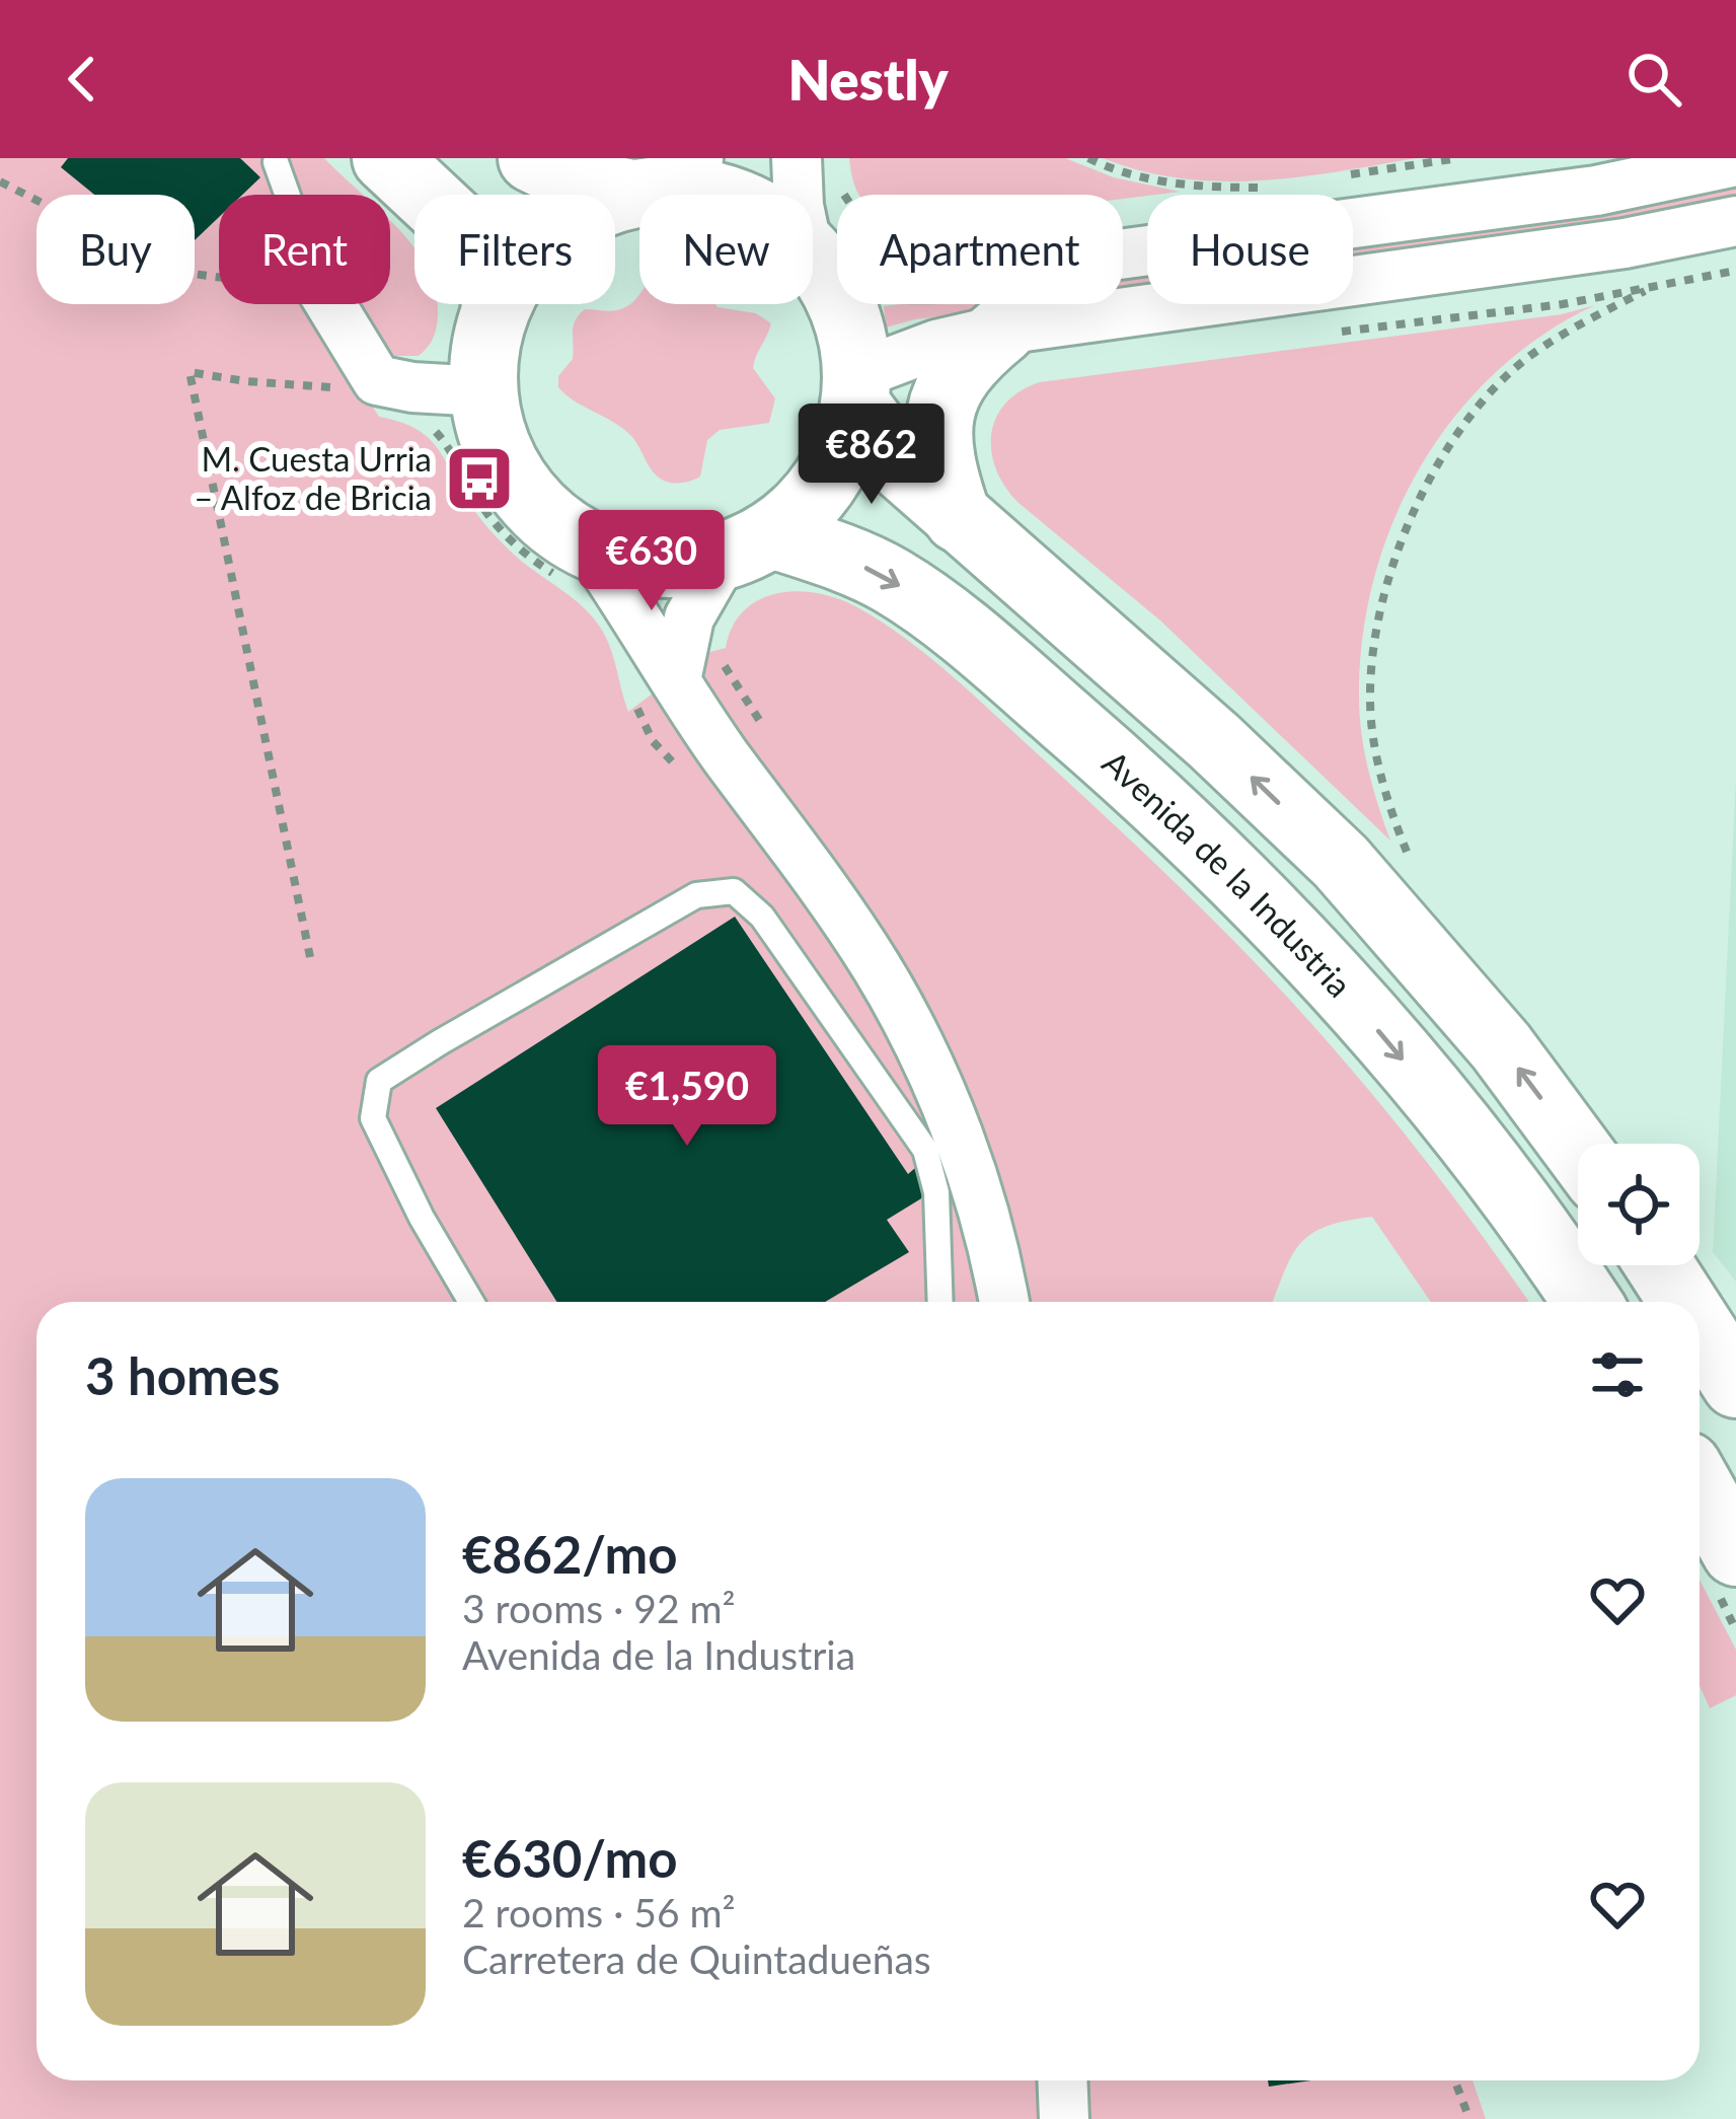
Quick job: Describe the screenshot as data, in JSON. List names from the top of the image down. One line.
{"streets":{"main road":["Avenida de la Industria"]},"places":{"bus stop":["M. Cuesta Urria – Alfoz de Bricia"]},"page":{"header":"Nestly","chip":["Buy","Rent","Filters","New","Apartment","House"],"price":["€862","€630","€1,590"],"heading":"3 homes","list":[{"name":"€862/mo","note":"3 rooms · 92 m² · Avenida de la Industria"},{"name":"€630/mo","note":"2 rooms · 56 m² · Carretera de Quintadueñas"}]}}
